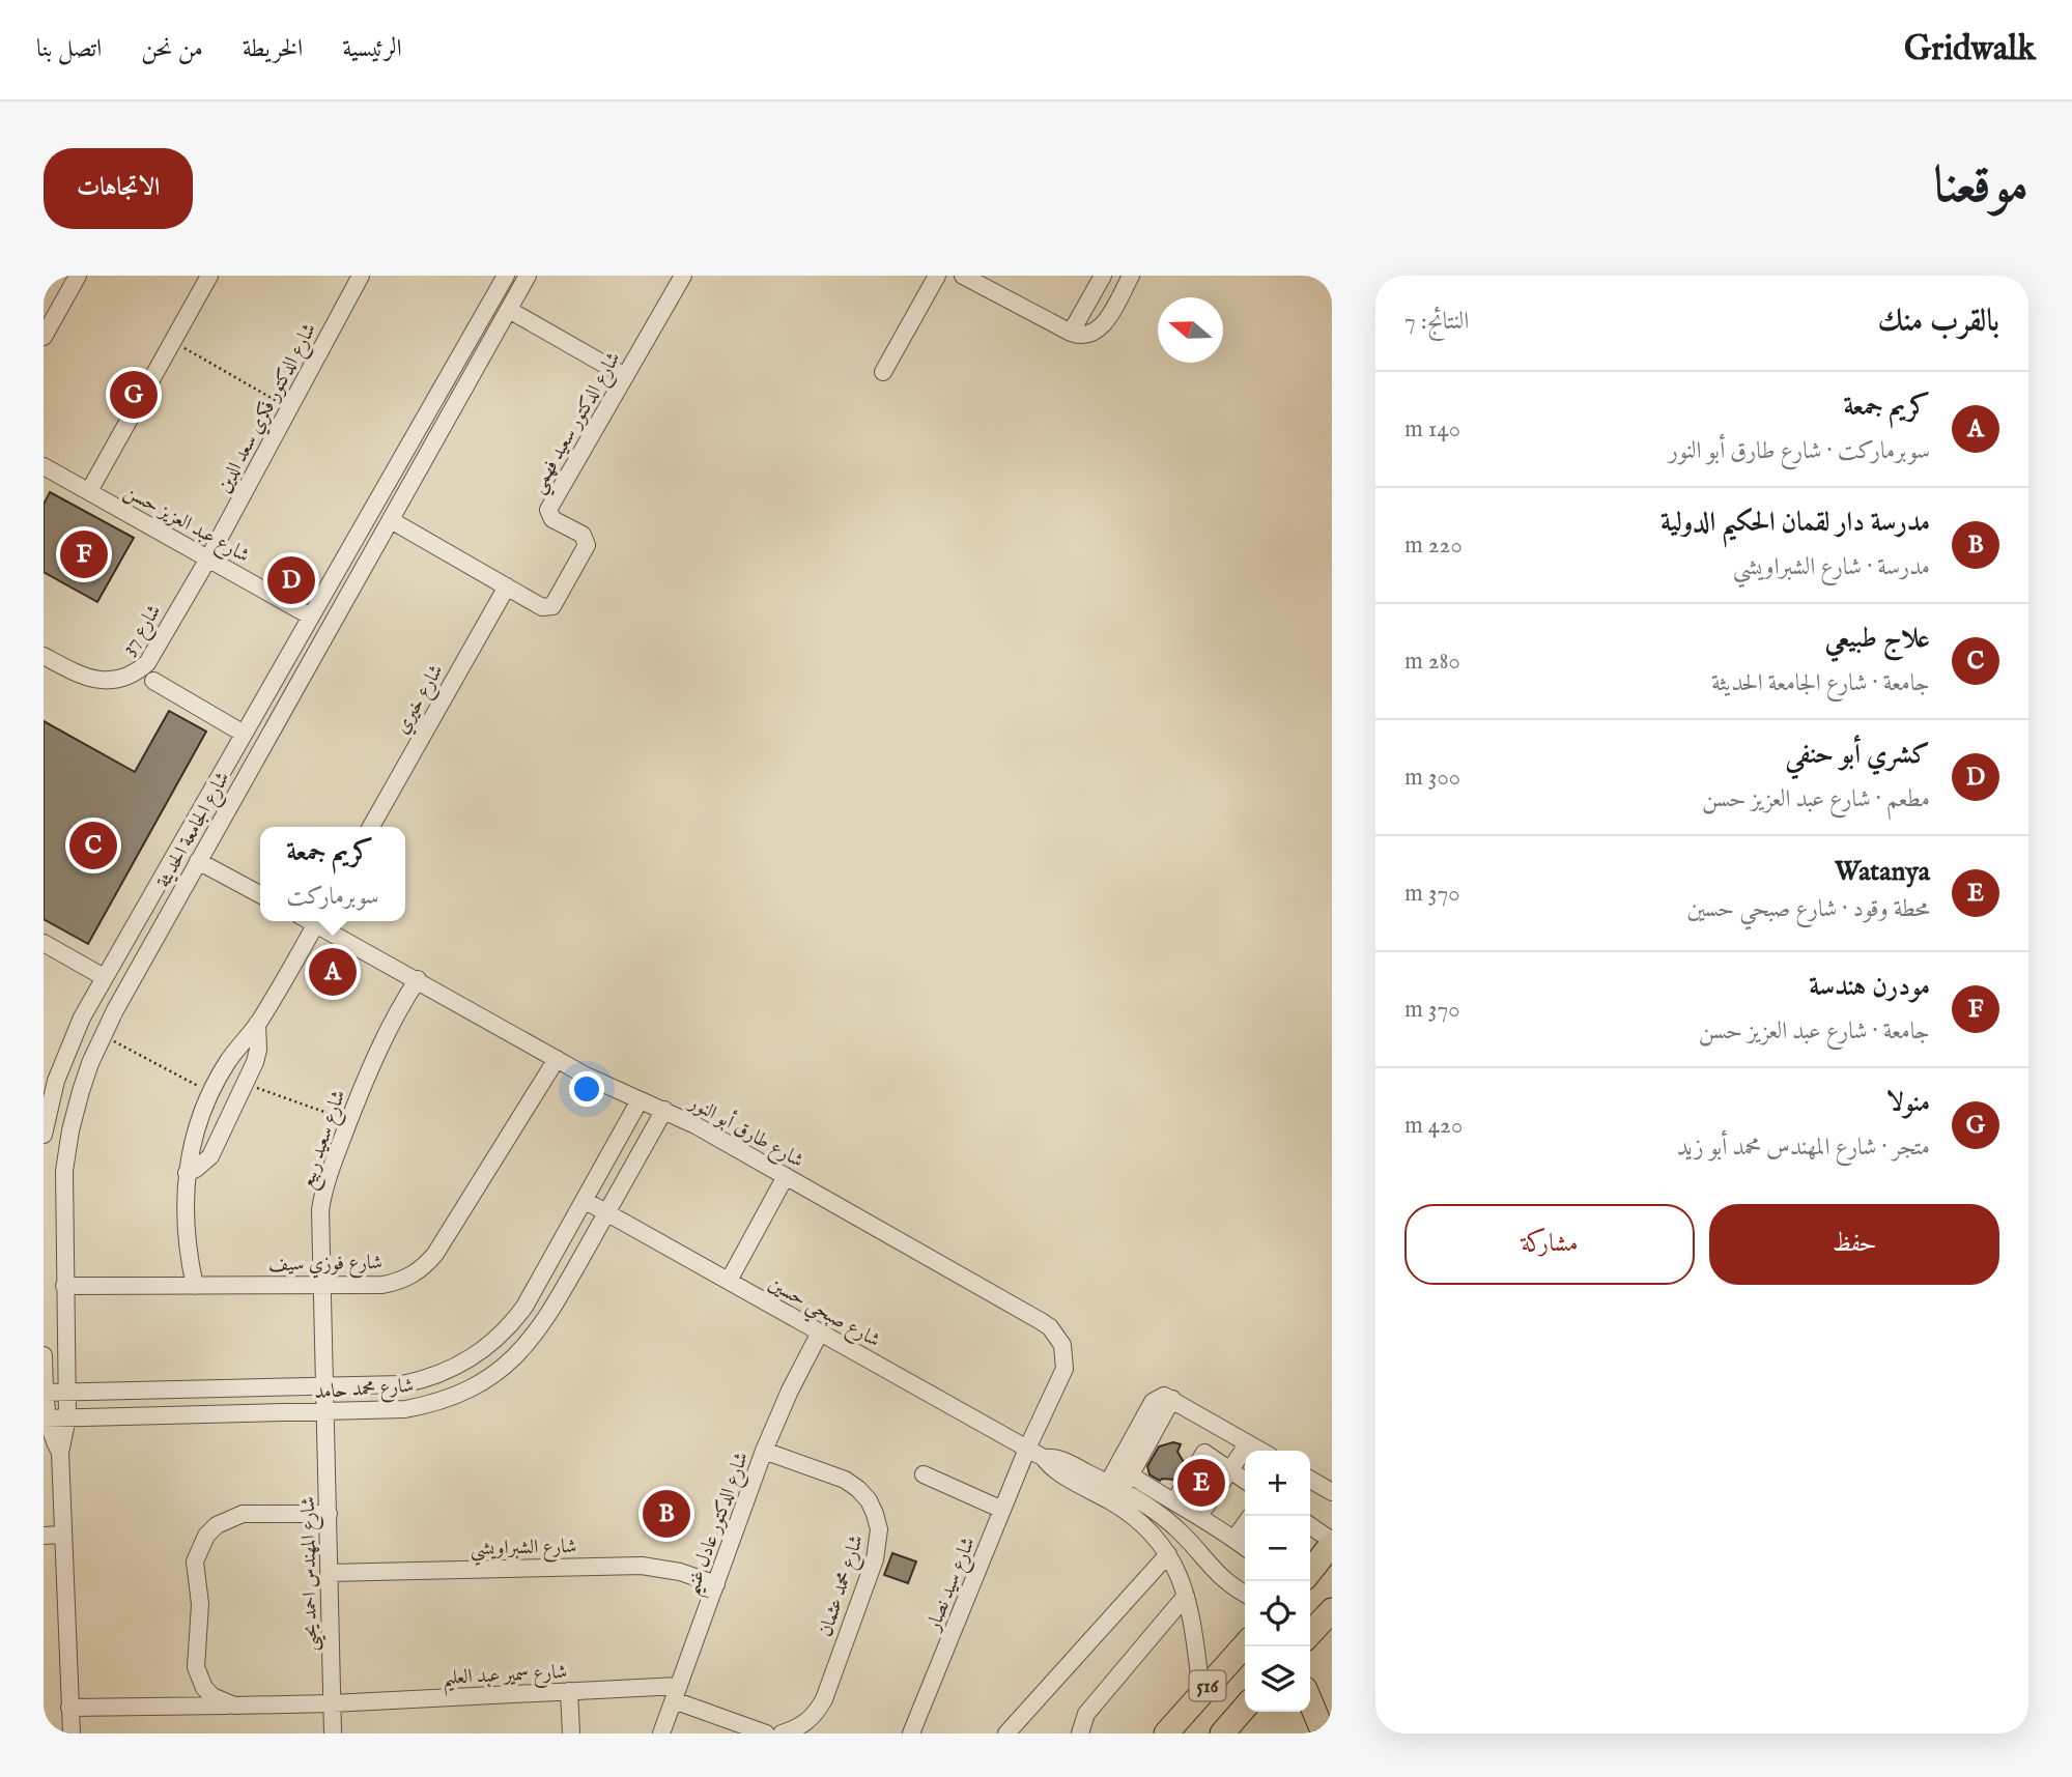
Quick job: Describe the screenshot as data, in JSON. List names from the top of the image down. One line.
{"streets":{"highway":["516"],"street":["شارع الدكتور فكري سعد الدين","شارع الدكتور سعيد فهمي","شارع عبد العزيز حسن","شارع 37","شارع خيري","شارع الجامعة الحديثة","شارع طارق أبو النور","شارع سعيد ربيع","شارع فوزي سيف","شارع صبحي حسين","شارع محمد حامد","شارع الدكتور عادل غنيم","شارع الشبراويشي","شارع المهندس احمد يحيى","شارع سيد نصار","شارع محمد عثمان","شارع سمير عبد العليم"]},"crossings":[["شارع الدكتور فكري سعد الدين","شارع عبد العزيز حسن"],["شارع الدكتور فكري سعد الدين","شارع 37"],["شارع الدكتور سعيد فهمي","شارع خيري"],["شارع عبد العزيز حسن","شارع 37"],["شارع عبد العزيز حسن","شارع الجامعة الحديثة"],["شارع الجامعة الحديثة","شارع فوزي سيف"],["شارع الجامعة الحديثة","شارع محمد حامد"],["شارع الجامعة الحديثة","شارع سمير عبد العليم"],["شارع طارق أبو النور","شارع سعيد ربيع"],["شارع طارق أبو النور","شارع فوزي سيف"],["شارع طارق أبو النور","شارع صبحي حسين"],["شارع طارق أبو النور","شارع محمد حامد"],["شارع طارق أبو النور","شارع سيد نصار"],["شارع سعيد ربيع","شارع فوزي سيف"],["شارع سعيد ربيع","شارع محمد حامد"],["شارع سعيد ربيع","شارع المهندس احمد يحيى"],["شارع صبحي حسين","شارع محمد حامد"],["شارع صبحي حسين","شارع الدكتور عادل غنيم"],["شارع صبحي حسين","شارع سيد نصار"],["شارع صبحي حسين","516"],["شارع محمد حامد","شارع المهندس احمد يحيى"],["شارع الدكتور عادل غنيم","شارع الشبراويشي"],["شارع الدكتور عادل غنيم","شارع محمد عثمان"],["شارع الدكتور عادل غنيم","شارع سمير عبد العليم"],["شارع الشبراويشي","شارع المهندس احمد يحيى"],["شارع المهندس احمد يحيى","شارع سمير عبد العليم"]],"north":"left","page":{"header":"Gridwalk","nav":["الرئيسية","الخريطة","من نحن","اتصل بنا"],"title":"موقعنا","buttons":["الاتجاهات",["حفظ","مشاركة"]],"heading":["بالقرب منك","النتائج: 7"],"pins":["G","F","D","C","A","E","B"],"list":[{"mark":"A","name":"كريم جمعة","note":"سوبرماركت · شارع طارق أبو النور","value":"140 m"},{"mark":"B","name":"مدرسة دار لقمان الحكيم الدولية","note":"مدرسة · شارع الشبراويشي","value":"220 m"},{"mark":"C","name":"علاج طبيعي","note":"جامعة · شارع الجامعة الحديثة","value":"280 m"},{"mark":"D","name":"كشري أبو حنفي","note":"مطعم · شارع عبد العزيز حسن","value":"300 m"},{"mark":"E","name":"Watanya","note":"محطة وقود · شارع صبحي حسين","value":"370 m"},{"mark":"F","name":"مودرن هندسة","note":"جامعة · شارع عبد العزيز حسن","value":"370 m"},{"mark":"G","name":"منولا","note":"متجر · شارع المهندس محمد أبو زيد","value":"420 m"}],"popup":["كريم جمعة","سوبرماركت"],"map_buttons":["+","−"]}}
